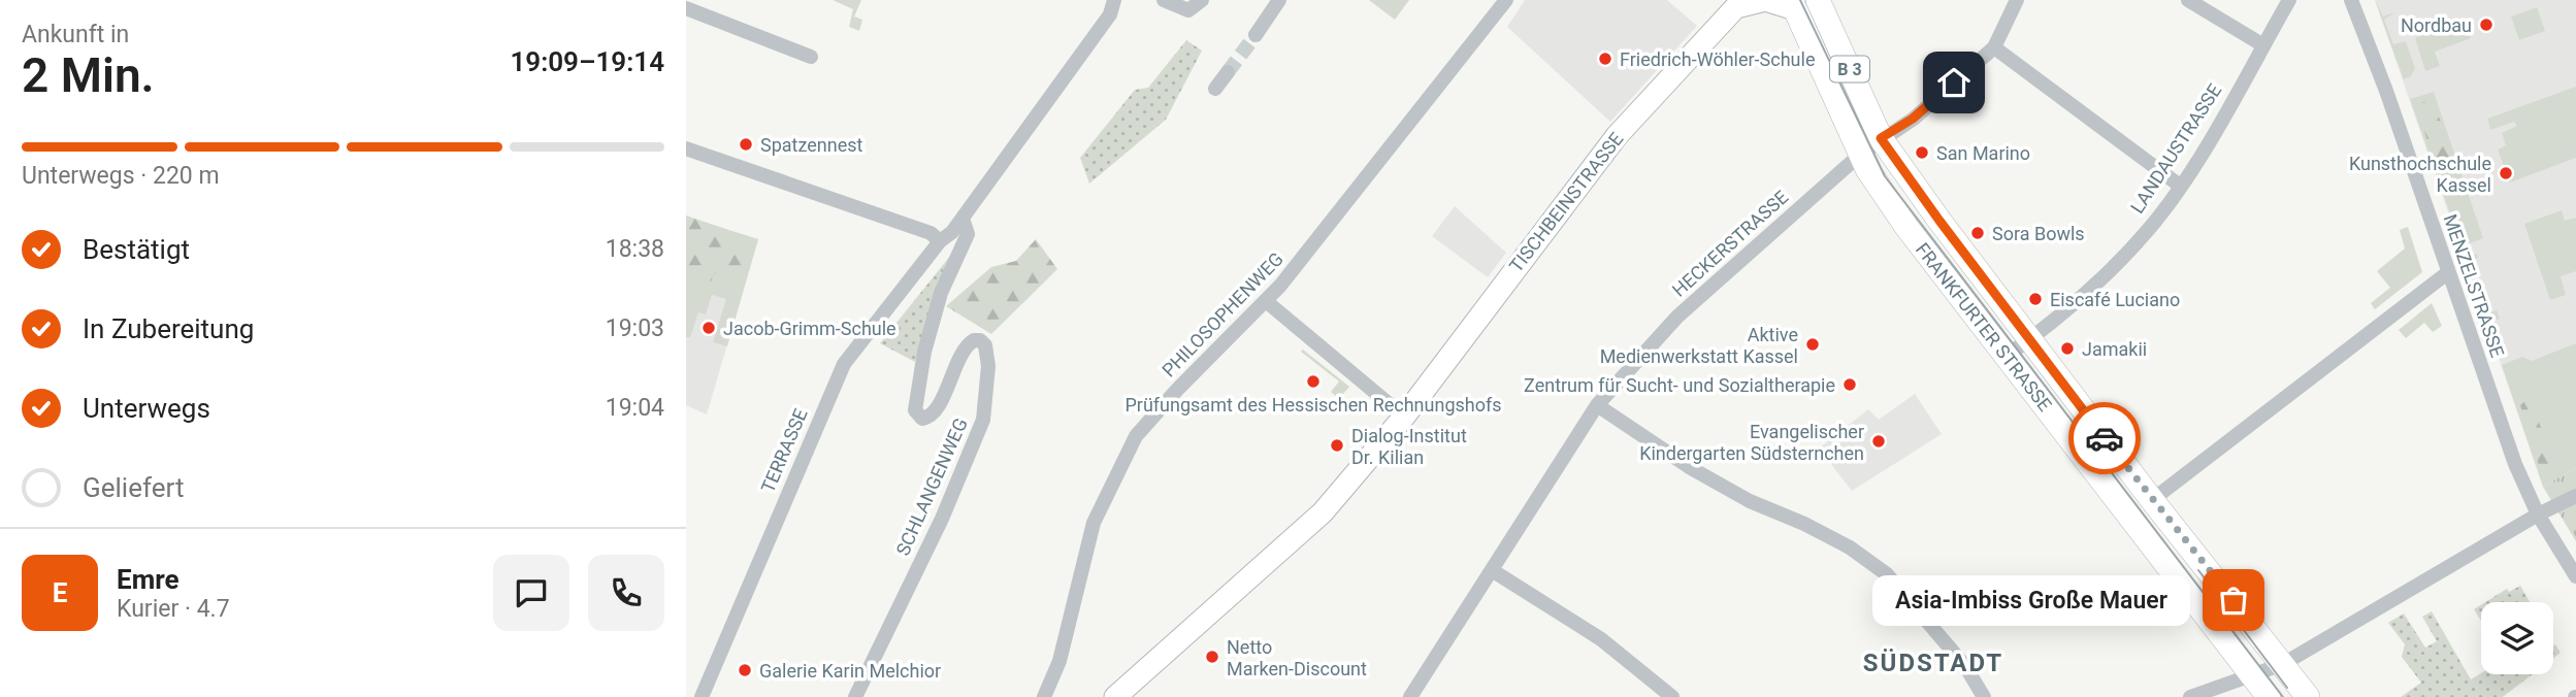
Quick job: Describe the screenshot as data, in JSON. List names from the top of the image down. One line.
{"streets":{"main road":["B 3","TISCHBEINSTRASSE","FRANKFURTER STRASSE"],"street":["LANDAUSTRASSE","HECKERSTRASSE","MENZELSTRASSE","PHILOSOPHENWEG","TERRASSE","SCHLANGENWEG"]},"crossings":[["LANDAUSTRASSE","FRANKFURTER STRASSE"],["HECKERSTRASSE","FRANKFURTER STRASSE"],["TERRASSE","SCHLANGENWEG"]],"districts":["SÜDSTADT"],"places":["Nordbau","Friedrich-Wöhler-Schule","Spatzennest","San Marino","Kunsthochschule Kassel","Sora Bowls","Eiscafé Luciano","Jacob-Grimm-Schule","Aktive Medienwerkstatt Kassel","Jamakii","Prüfungsamt des Hessischen Rechnungshofs","Zentrum für Sucht- und Sozialtherapie","Evangelischer Kindergarten Südsternchen","Dialog-Institut Dr. Kilian","Asia-Imbiss Große Mauer","Netto Marken-Discount","Galerie Karin Melchior"],"page":{"heading":["2 Min.","Ankunft in","19:09–19:14"],"panel":["Emre","Kurier · 4.7"],"bar":"Unterwegs · 220 m","list":[["Bestätigt","18:38"],["In Zubereitung","19:03"],["Unterwegs","19:04"],"Geliefert"],"round":"E","bubble":"Asia-Imbiss Große Mauer"}}
